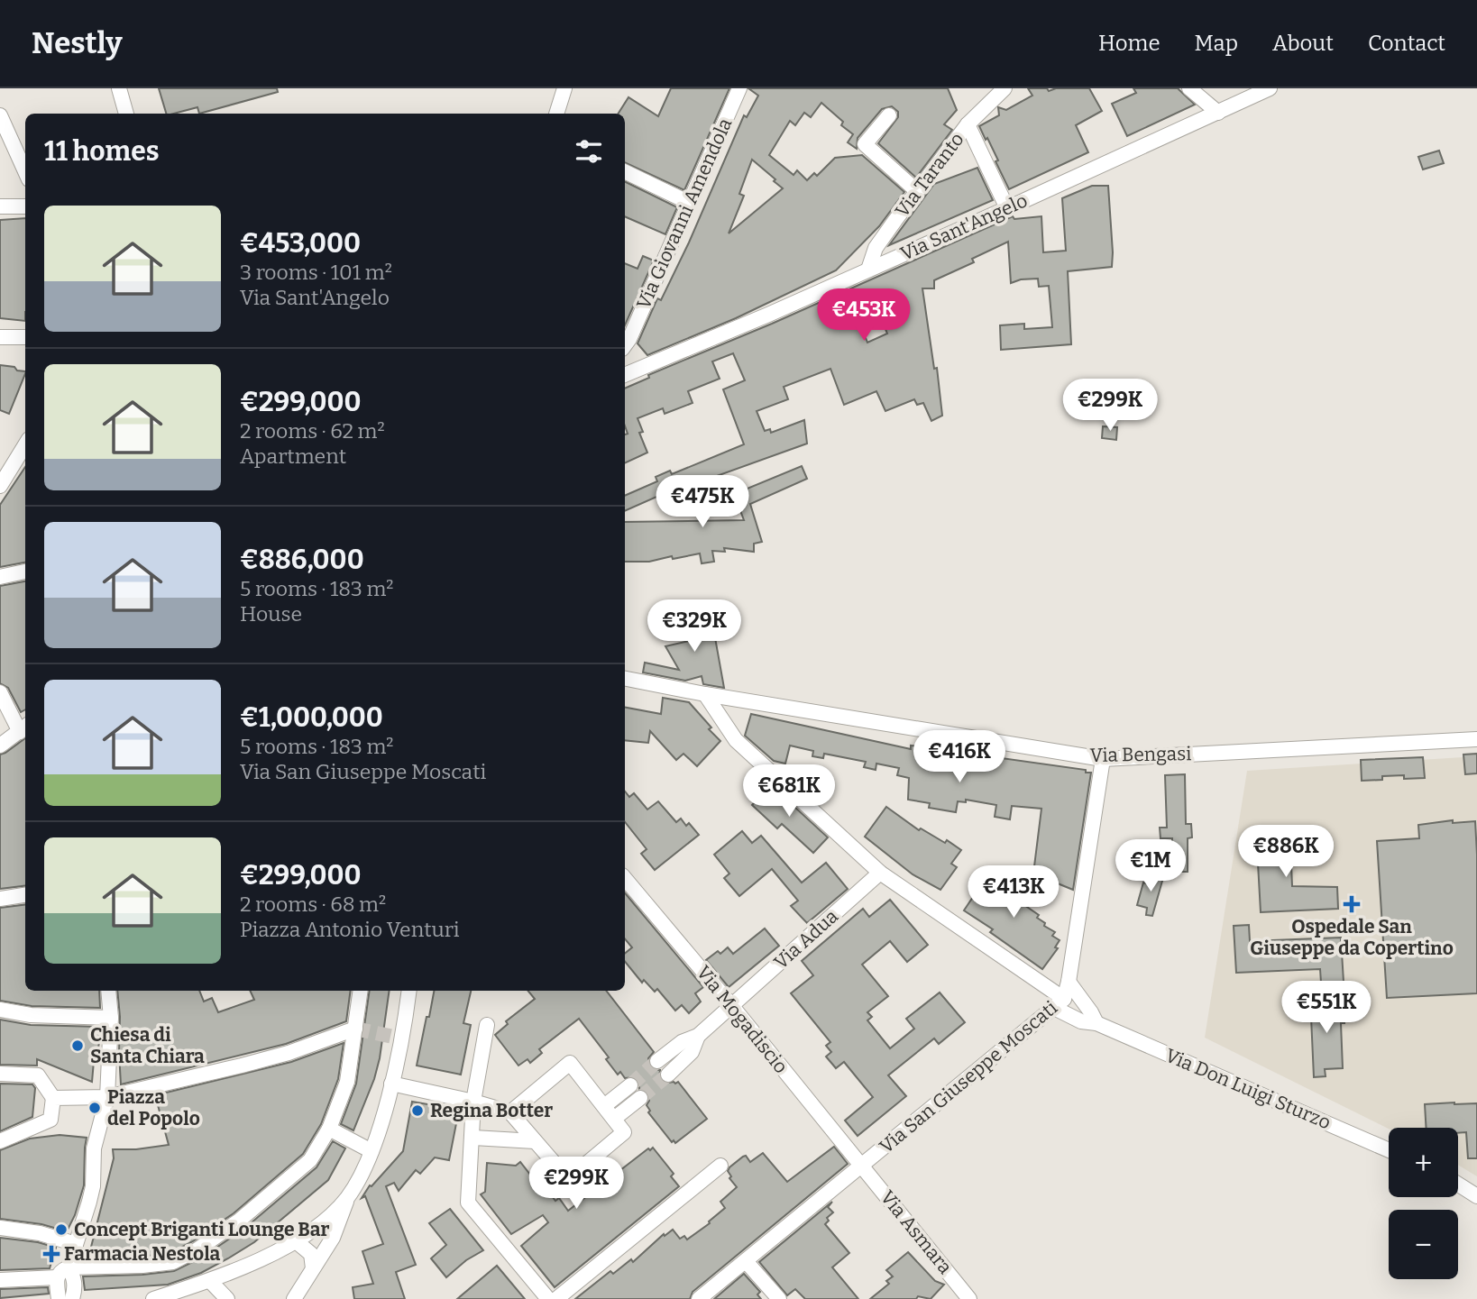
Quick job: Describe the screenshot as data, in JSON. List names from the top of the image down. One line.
{"streets":{"street":["Via Taranto","Via Giovanni Amendola","Via Sant'Angelo","Via Bengasi","Via Adua","Via Mogadiscio","Via San Giuseppe Moscati","Via Don Luigi Sturzo","Via Asmara"]},"crossings":[["Via Taranto","Via Sant'Angelo"],["Via Bengasi","Via San Giuseppe Moscati"],["Via Adua","Via Mogadiscio"],["Via Mogadiscio","Via San Giuseppe Moscati"],["Via Mogadiscio","Via Asmara"],["Via San Giuseppe Moscati","Via Don Luigi Sturzo"],["Via San Giuseppe Moscati","Via Asmara"]],"places":{"health":["Ospedale San Giuseppe da Copertino","Farmacia Nestola"],"other":["Chiesa di Santa Chiara","Piazza del Popolo","Regina Botter","Concept Briganti Lounge Bar"]},"page":{"header":"Nestly","nav":["Home","Map","About","Contact"],"heading":"11 homes","list":[{"name":"€453,000","note":"3 rooms · 101 m² · Via Sant'Angelo"},{"name":"€299,000","note":"2 rooms · 62 m² · Apartment"},{"name":"€886,000","note":"5 rooms · 183 m² · House"},{"name":"€1,000,000","note":"5 rooms · 183 m² · Via San Giuseppe Moscati"},{"name":"€299,000","note":"2 rooms · 68 m² · Piazza Antonio Venturi"}],"price":["€453K","€299K","€475K","€329K","€416K","€681K","€886K","€1M","€413K","€551K","€299K"],"map_buttons":["+","−"]}}
